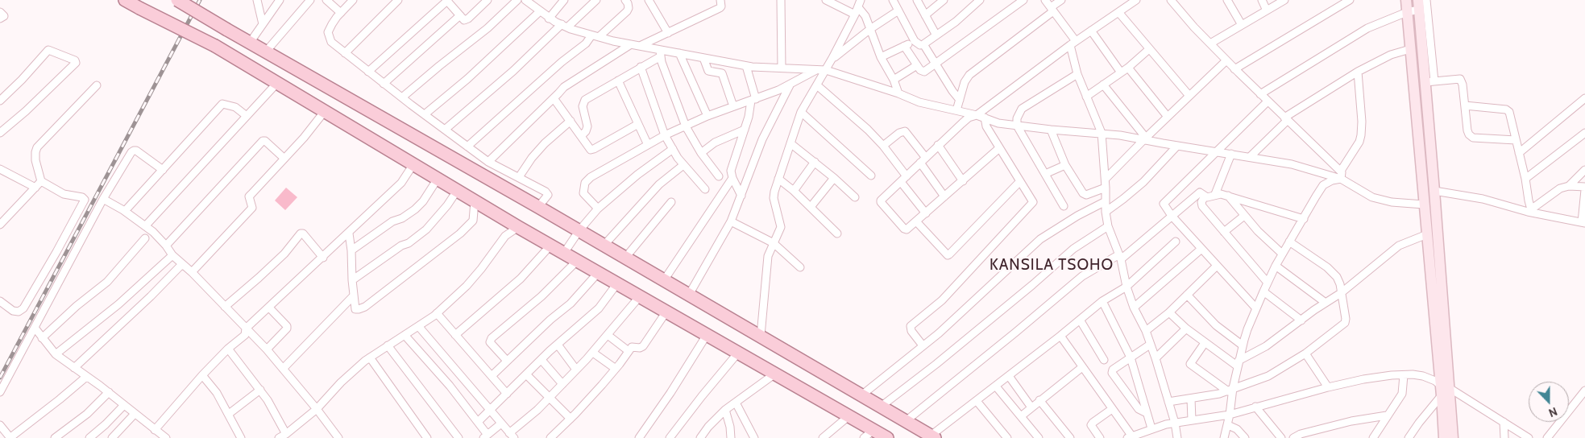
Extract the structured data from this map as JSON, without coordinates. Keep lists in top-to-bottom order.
{
  "districts": ["KANSILA TSOHO"],
  "north": "bottom"
}
